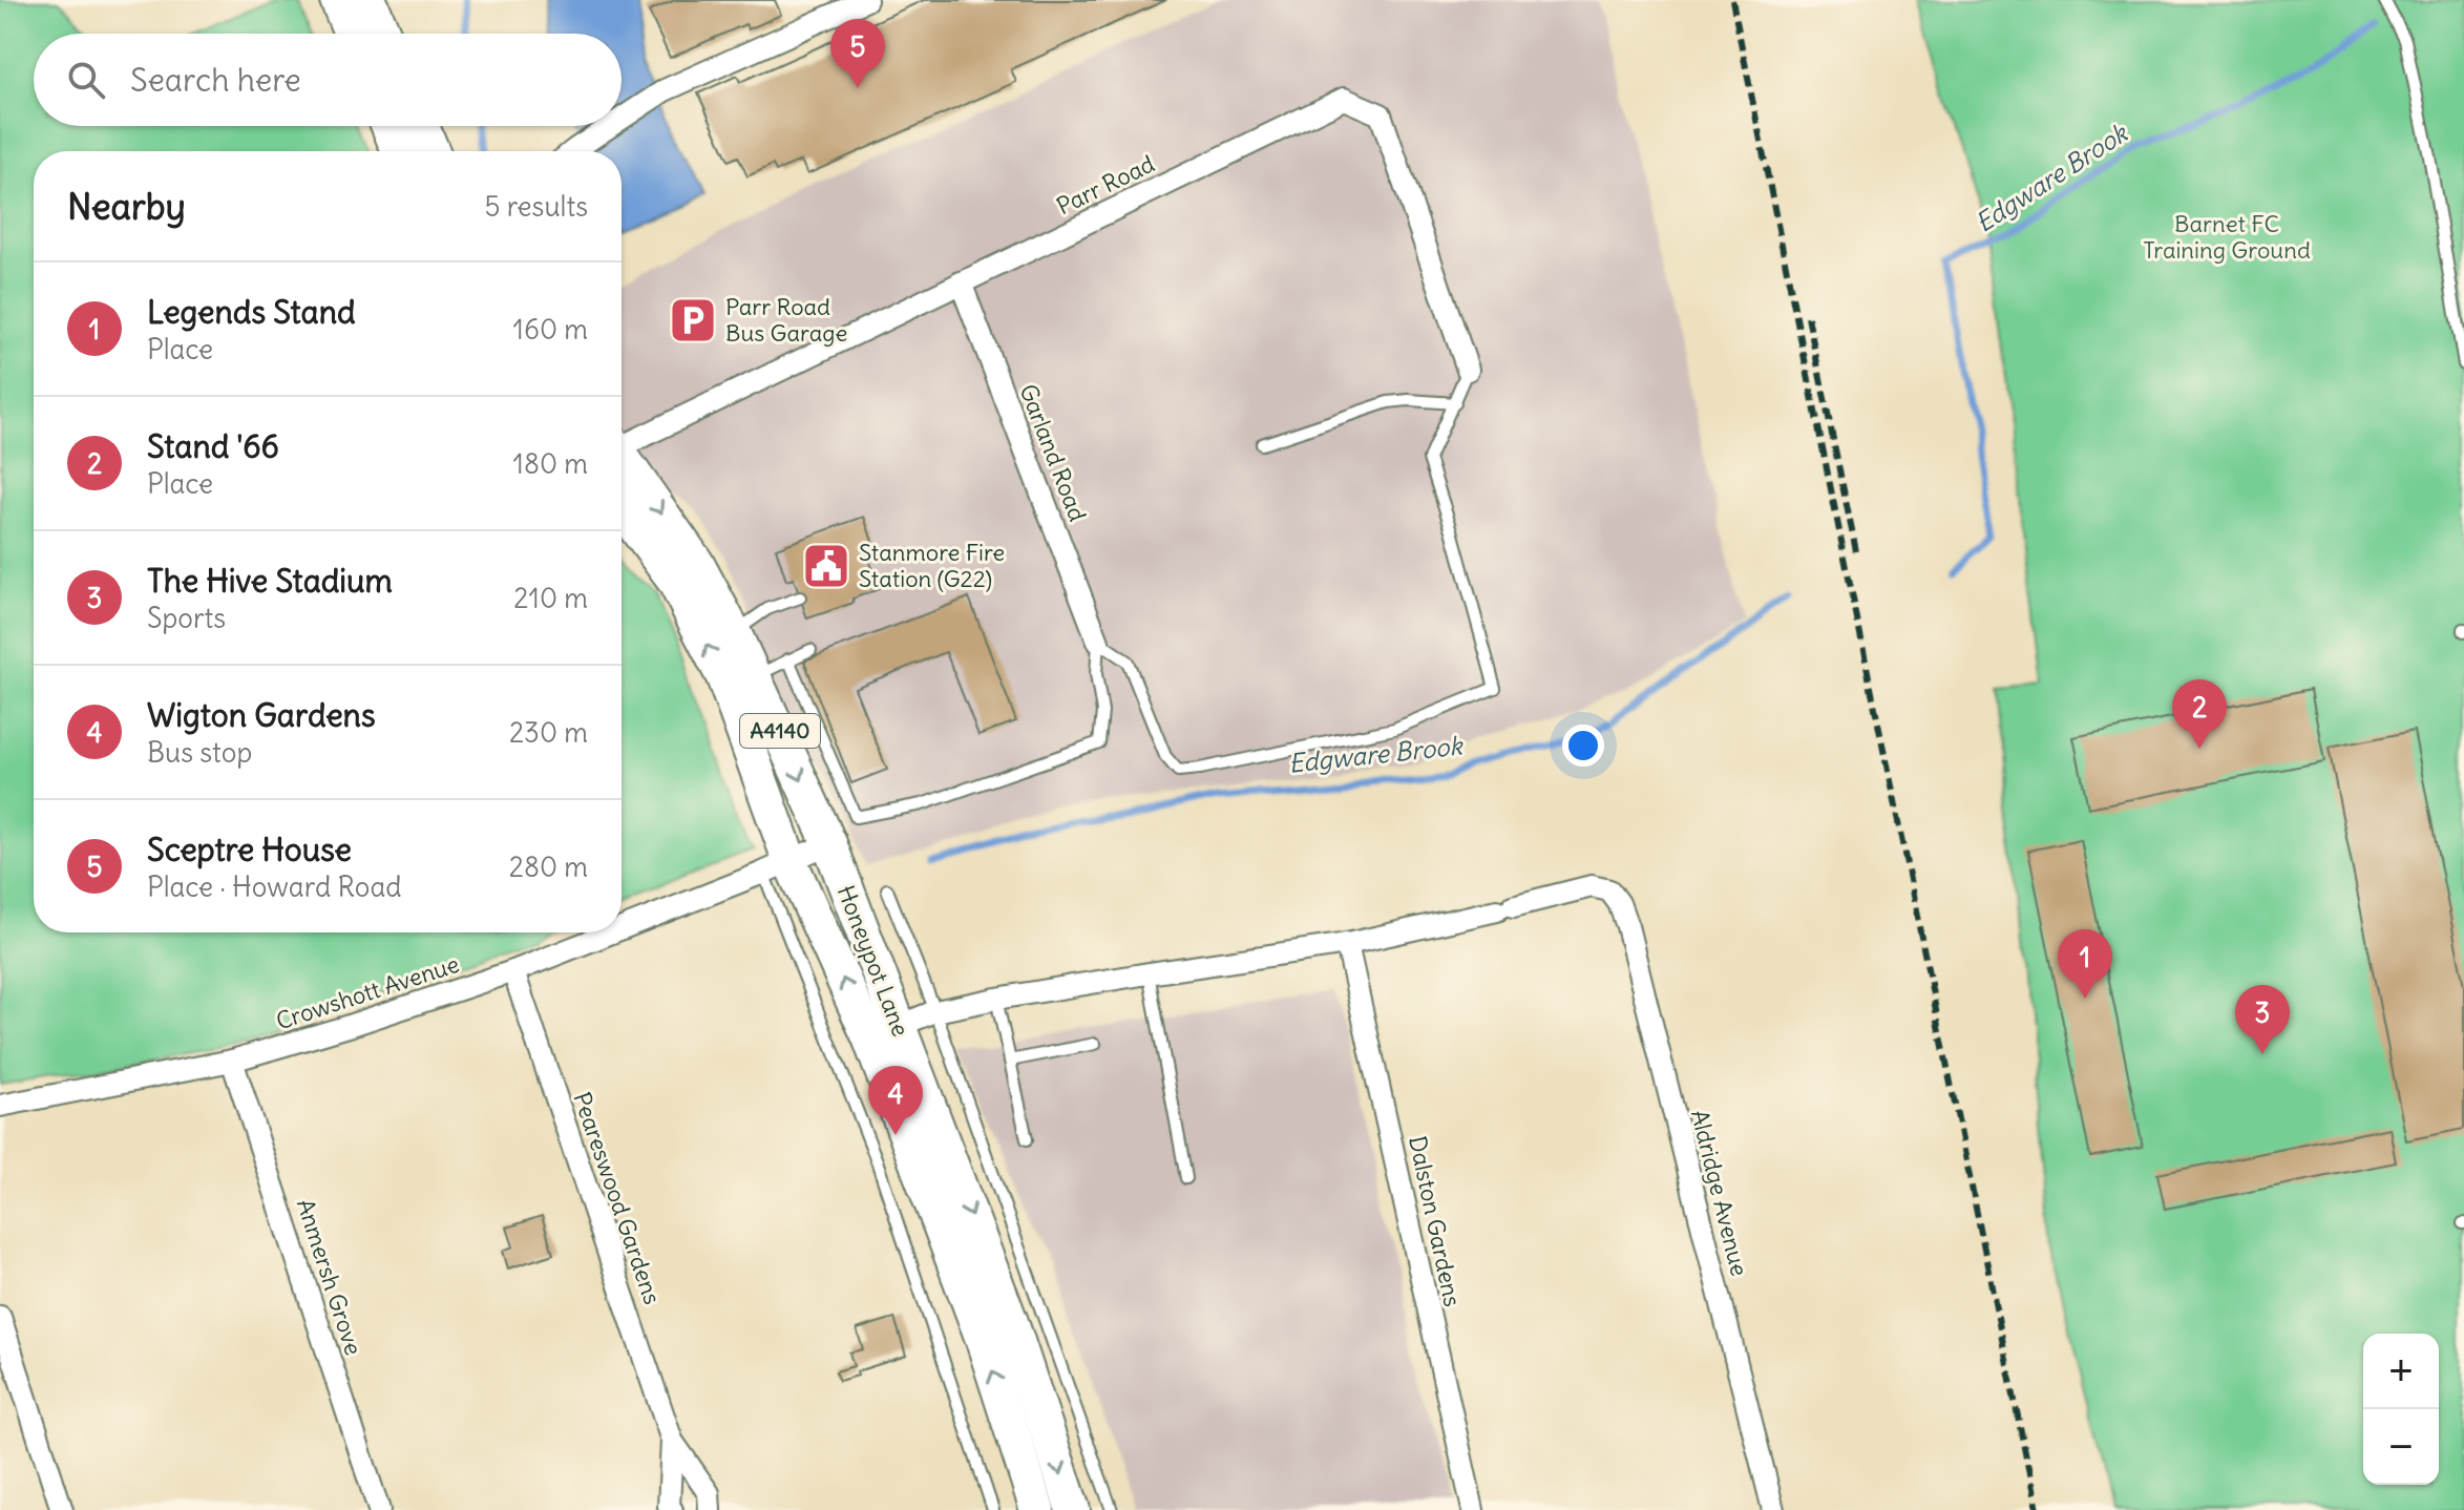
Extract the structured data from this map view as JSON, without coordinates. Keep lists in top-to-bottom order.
{
  "streets": {
    "main road": ["A4140", "Honeypot Lane"],
    "street": [
      "Parr Road",
      "Garland Road",
      "Crowshott Avenue",
      "Aldridge Avenue",
      "Peareswood Gardens",
      "Dalston Gardens",
      "Anmersh Grove"
    ]
  },
  "crossings": [
    ["Parr Road", "Garland Road"],
    ["Honeypot Lane", "Crowshott Avenue"],
    ["Crowshott Avenue", "Peareswood Gardens"],
    ["Crowshott Avenue", "Anmersh Grove"],
    ["Aldridge Avenue", "Dalston Gardens"]
  ],
  "water": ["Edgware Brook"],
  "parks": ["Barnet FC Training Ground"],
  "places": {
    "parking": ["Parr Road Bus Garage"],
    "public building": ["Stanmore Fire Station (G22)"]
  },
  "page": {
    "pins": [
      "5",
      "2",
      "1",
      "3",
      "4"
    ],
    "search": "Search here",
    "heading": ["Nearby", "5 results"],
    "list": [
      {
        "mark": "1",
        "name": "Legends Stand",
        "note": "Place",
        "value": "160 m"
      },
      {
        "mark": "2",
        "name": "Stand '66",
        "note": "Place",
        "value": "180 m"
      },
      {
        "mark": "3",
        "name": "The Hive Stadium",
        "note": "Sports",
        "value": "210 m"
      },
      {
        "mark": "4",
        "name": "Wigton Gardens",
        "note": "Bus stop",
        "value": "230 m"
      },
      {
        "mark": "5",
        "name": "Sceptre House",
        "note": "Place · Howard Road",
        "value": "280 m"
      }
    ],
    "map_buttons": ["+", "−"]
  }
}
